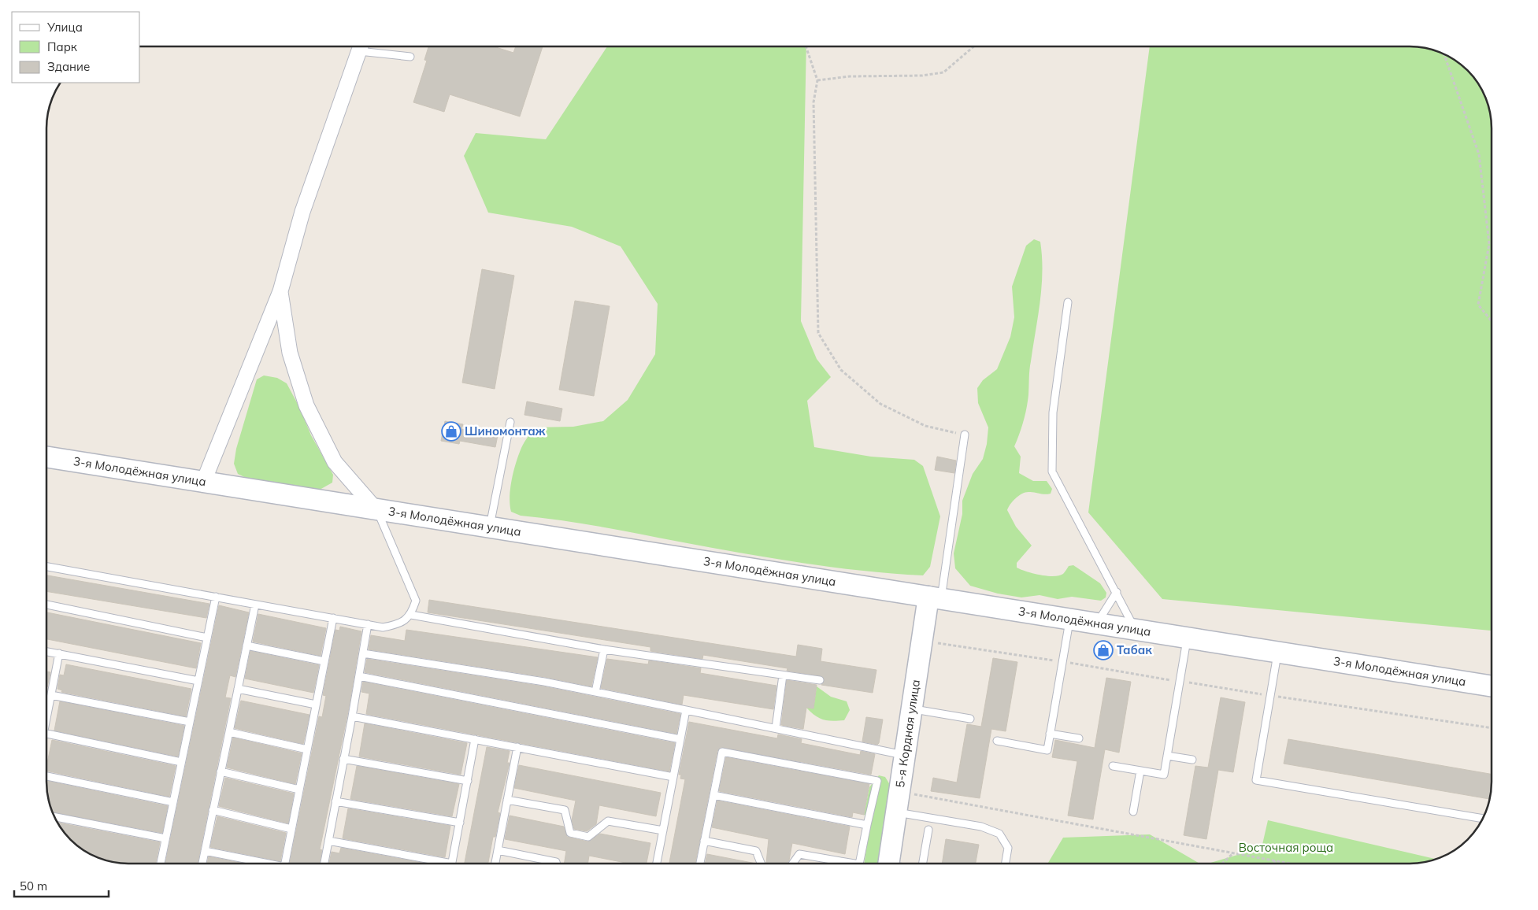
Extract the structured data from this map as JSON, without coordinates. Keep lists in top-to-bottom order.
{
  "streets": {
    "main road": ["3-я Молодёжная улица", "5-я Кордная улица"]
  },
  "crossings": [
    ["3-я Молодёжная улица", "5-я Кордная улица"]
  ],
  "parks": ["Восточная роща"],
  "places": {
    "shop": ["Шиномонтаж", "Табак"]
  },
  "legend": ["Улица", "Парк", "Здание"],
  "scale_bar": "50 m"
}
